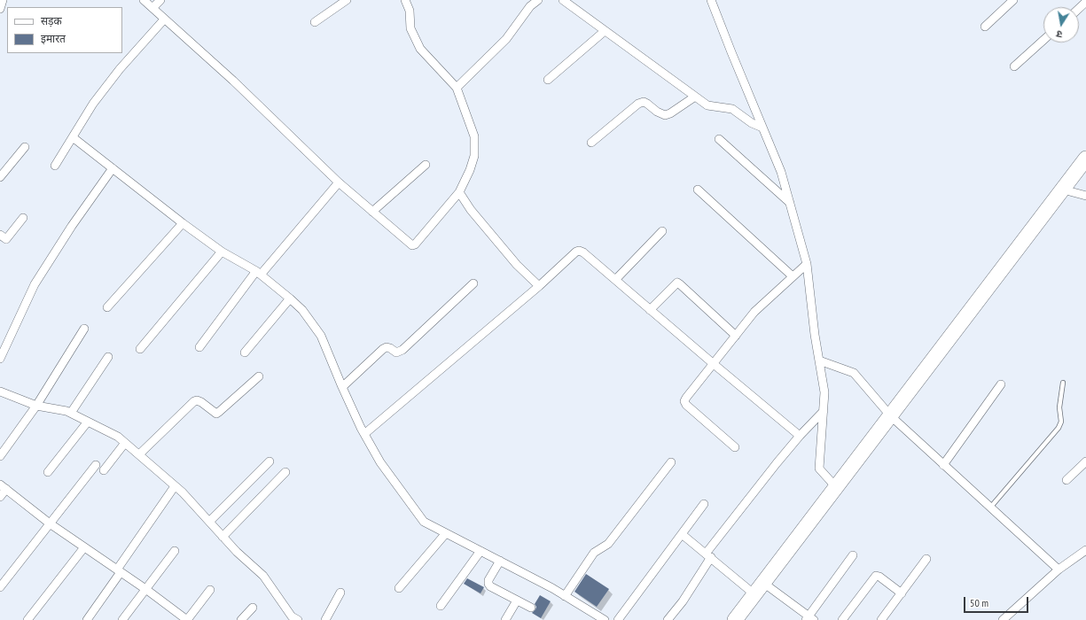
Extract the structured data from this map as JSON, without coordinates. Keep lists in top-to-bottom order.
{
  "legend": ["सड़क", "इमारत"],
  "scale_bar": "50 m",
  "north": "bottom"
}
